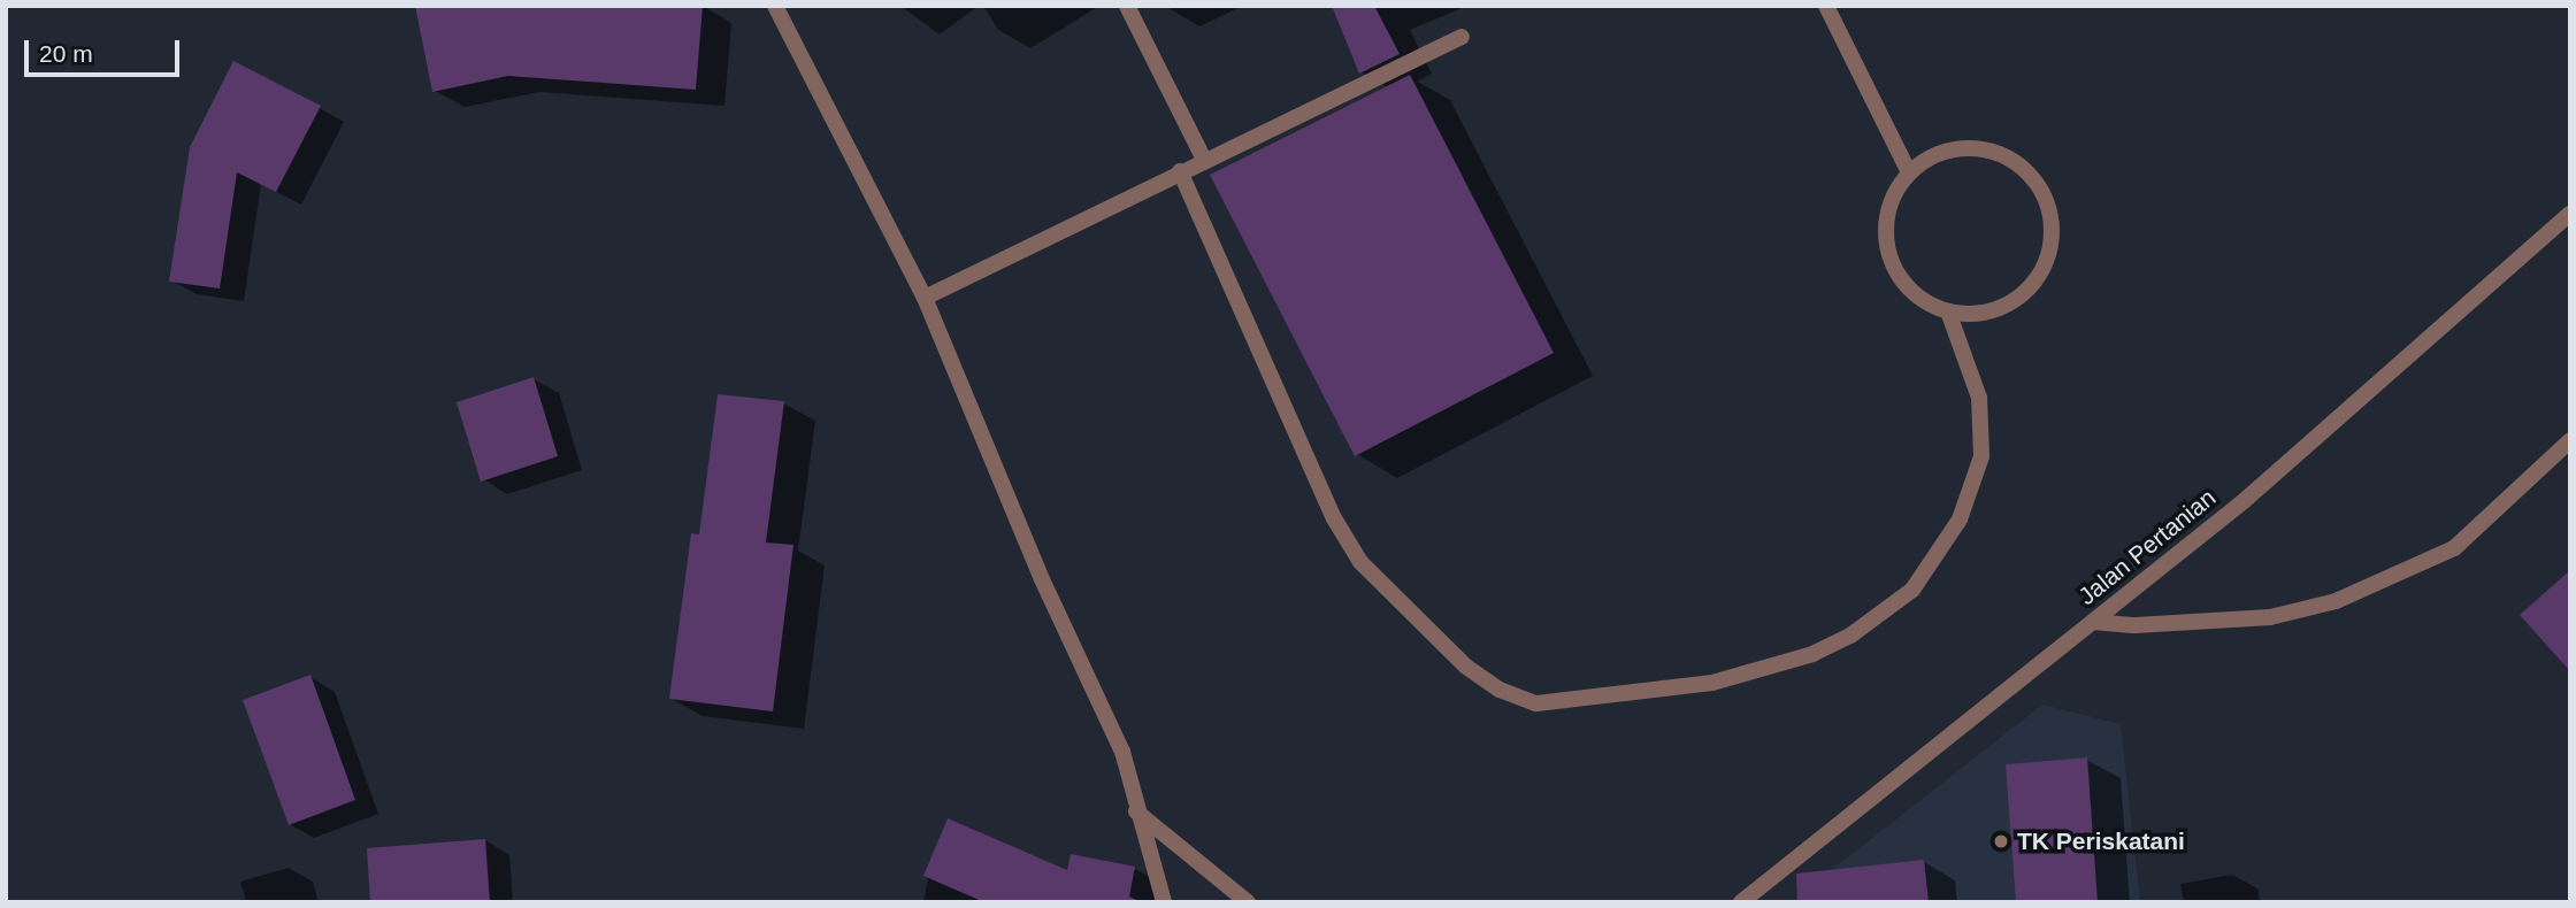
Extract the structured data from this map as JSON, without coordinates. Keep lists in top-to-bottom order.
{
  "streets": {
    "street": ["Jalan Pertanian"]
  },
  "places": ["TK Periskatani"],
  "scale_bar": "20 m"
}
